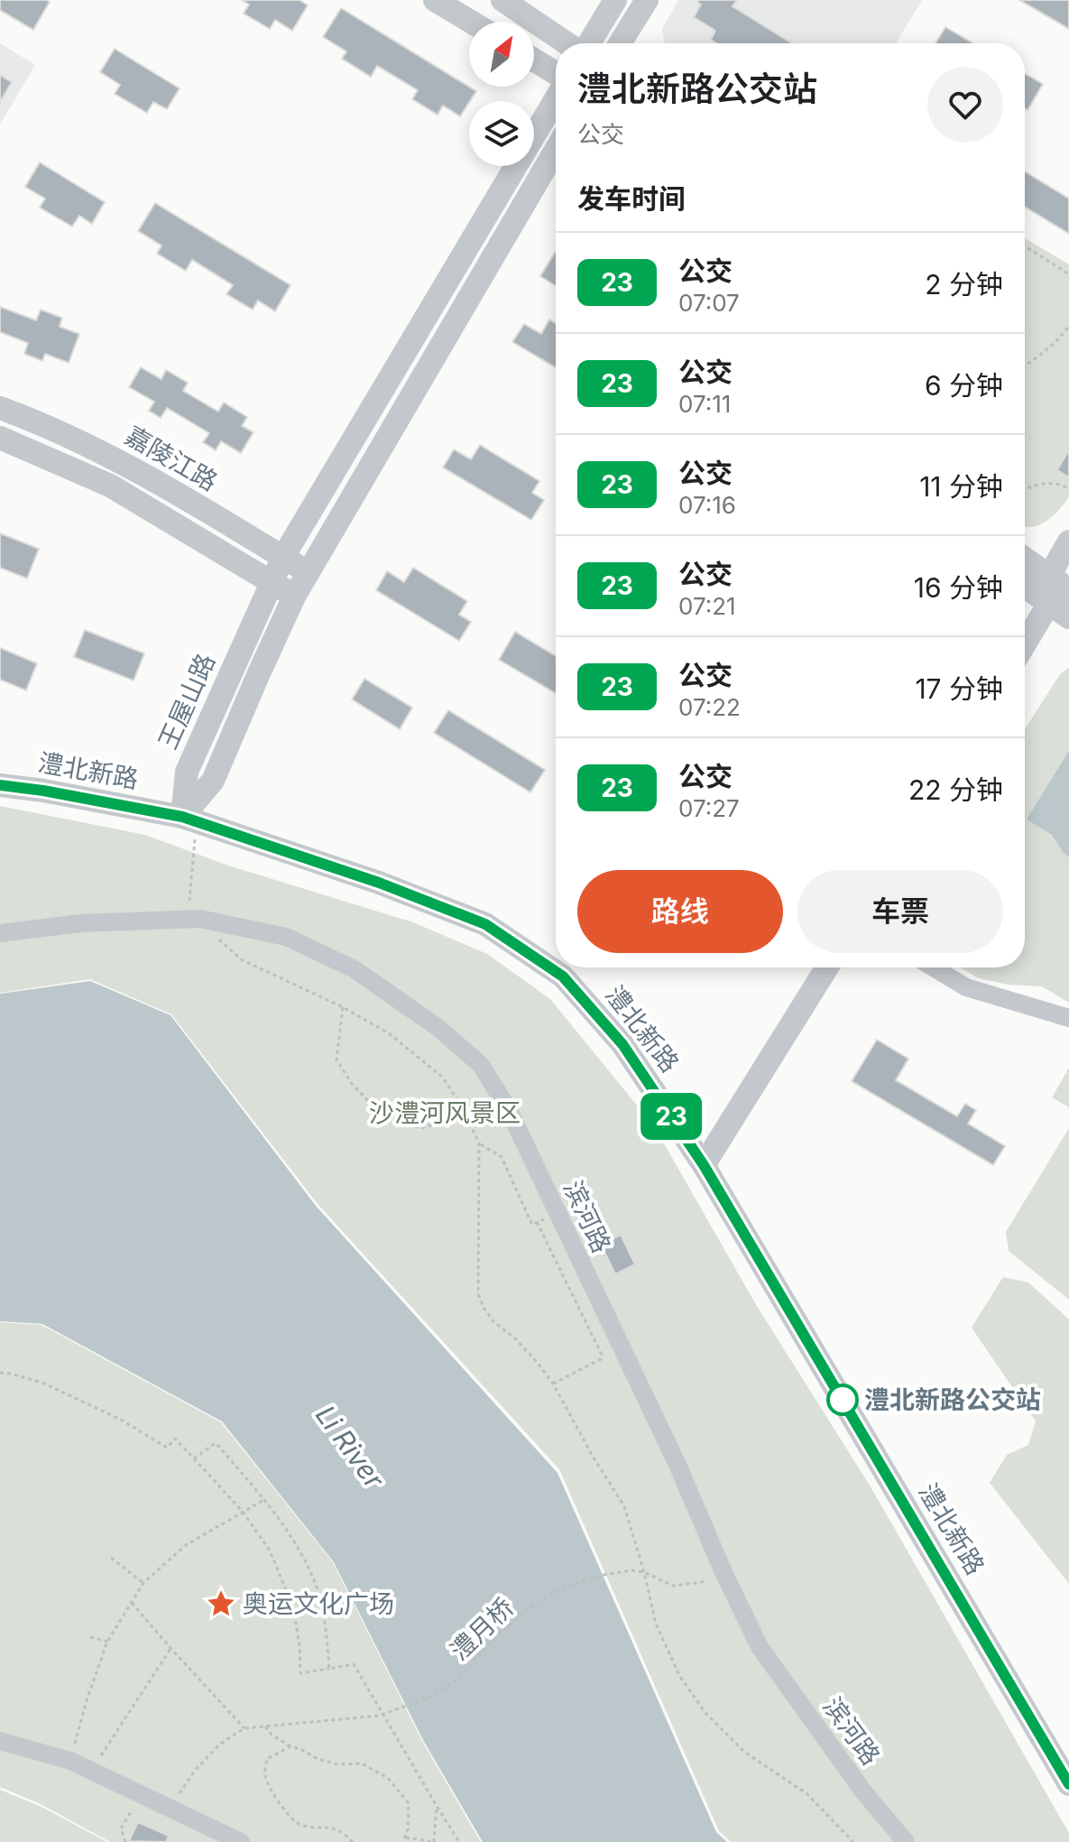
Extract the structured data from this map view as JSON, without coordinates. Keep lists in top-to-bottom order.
{
  "streets": {
    "street": [
      "嘉陵江路",
      "王屋山路",
      "澧北新路",
      "滨河路"
    ],
    "path": ["澧月桥"]
  },
  "crossings": [
    ["嘉陵江路", "王屋山路"],
    ["王屋山路", "澧北新路"],
    ["滨河路", "澧月桥"]
  ],
  "water": ["Li River"],
  "parks": ["沙澧河风景区"],
  "places": {
    "other": ["澧北新路公交站"],
    "place": ["奥运文化广场"]
  },
  "lines": ["bus line 23"],
  "north": "top right",
  "page": {
    "on_map": "23",
    "heading": [
      ["澧北新路公交站", "公交"],
      "发车时间"
    ],
    "list": [
      {
        "mark": "23",
        "name": "公交",
        "note": "07:07",
        "value": "2 分钟"
      },
      {
        "mark": "23",
        "name": "公交",
        "note": "07:11",
        "value": "6 分钟"
      },
      {
        "mark": "23",
        "name": "公交",
        "note": "07:16",
        "value": "11 分钟"
      },
      {
        "mark": "23",
        "name": "公交",
        "note": "07:21",
        "value": "16 分钟"
      },
      {
        "mark": "23",
        "name": "公交",
        "note": "07:22",
        "value": "17 分钟"
      },
      {
        "mark": "23",
        "name": "公交",
        "note": "07:27",
        "value": "22 分钟"
      }
    ],
    "buttons": ["路线", "车票"]
  }
}
